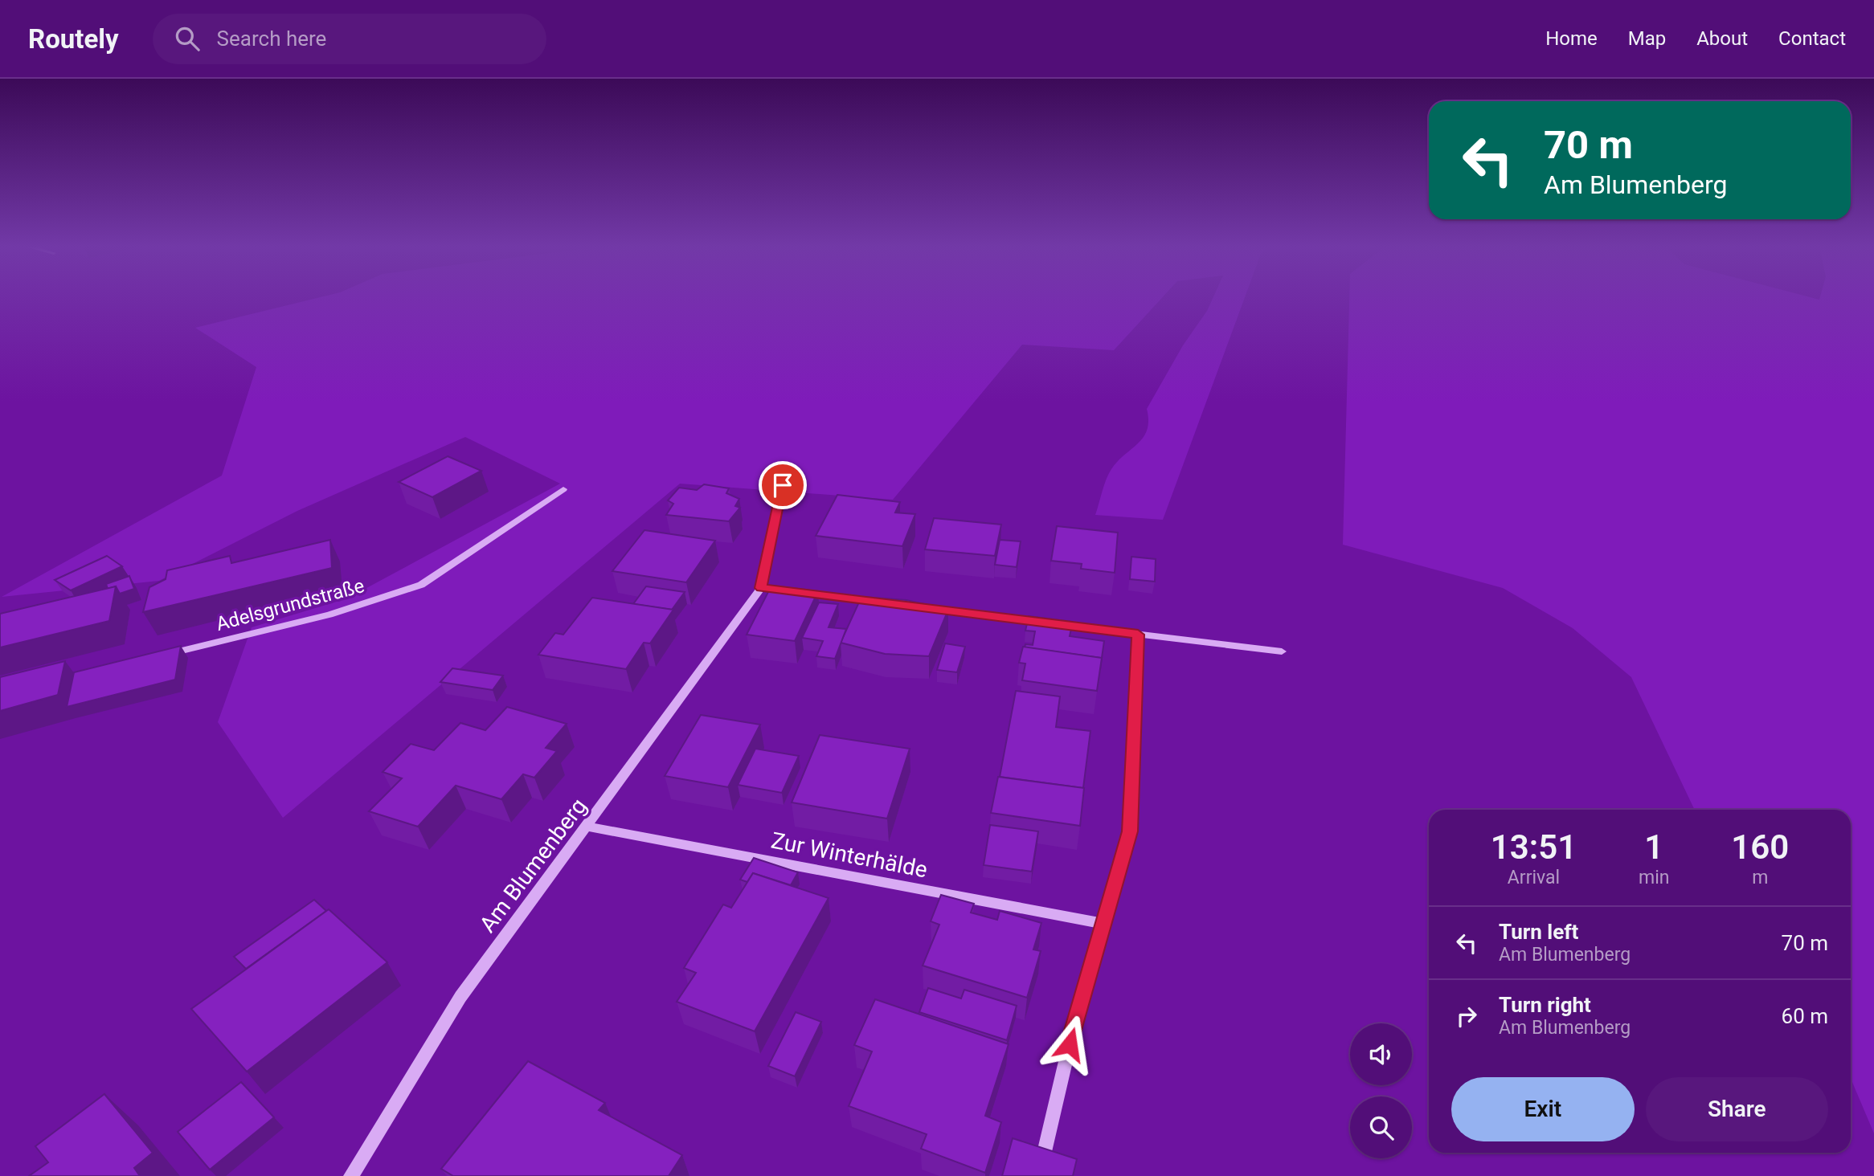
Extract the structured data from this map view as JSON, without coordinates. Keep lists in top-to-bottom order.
{
  "streets": {
    "street": ["Adelsgrundstraße", "Zur Winterhälde", "Am Blumenberg"]
  },
  "crossings": [
    ["Zur Winterhälde", "Am Blumenberg"]
  ],
  "page": {
    "header": "Routely",
    "search": "Search here",
    "nav": [
      "Home",
      "Map",
      "About",
      "Contact"
    ],
    "turn": ["70 m", "Am Blumenberg"],
    "eta": [
      "13:51",
      "Arrival",
      "1",
      "min",
      "160",
      "m"
    ],
    "list": [
      {
        "name": "Turn left",
        "note": "Am Blumenberg",
        "value": "70 m"
      },
      {
        "name": "Turn right",
        "note": "Am Blumenberg",
        "value": "60 m"
      }
    ],
    "buttons": ["Exit", "Share"]
  }
}
